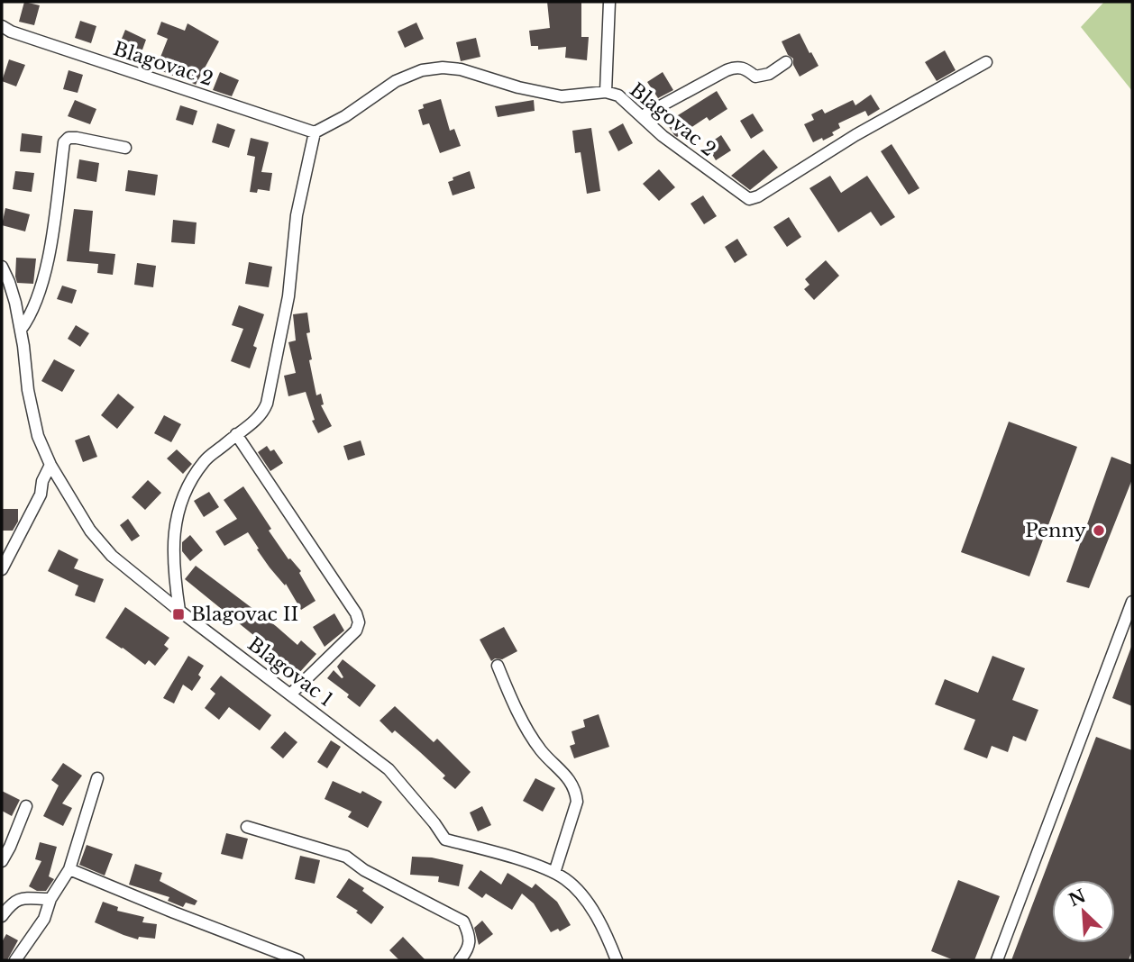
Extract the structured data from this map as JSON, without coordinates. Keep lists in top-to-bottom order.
{
  "streets": {
    "street": ["Blagovac 2", "Blagovac 1"]
  },
  "places": {
    "other": ["Penny"],
    "transit": ["Blagovac II"]
  },
  "north": "top left"
}
